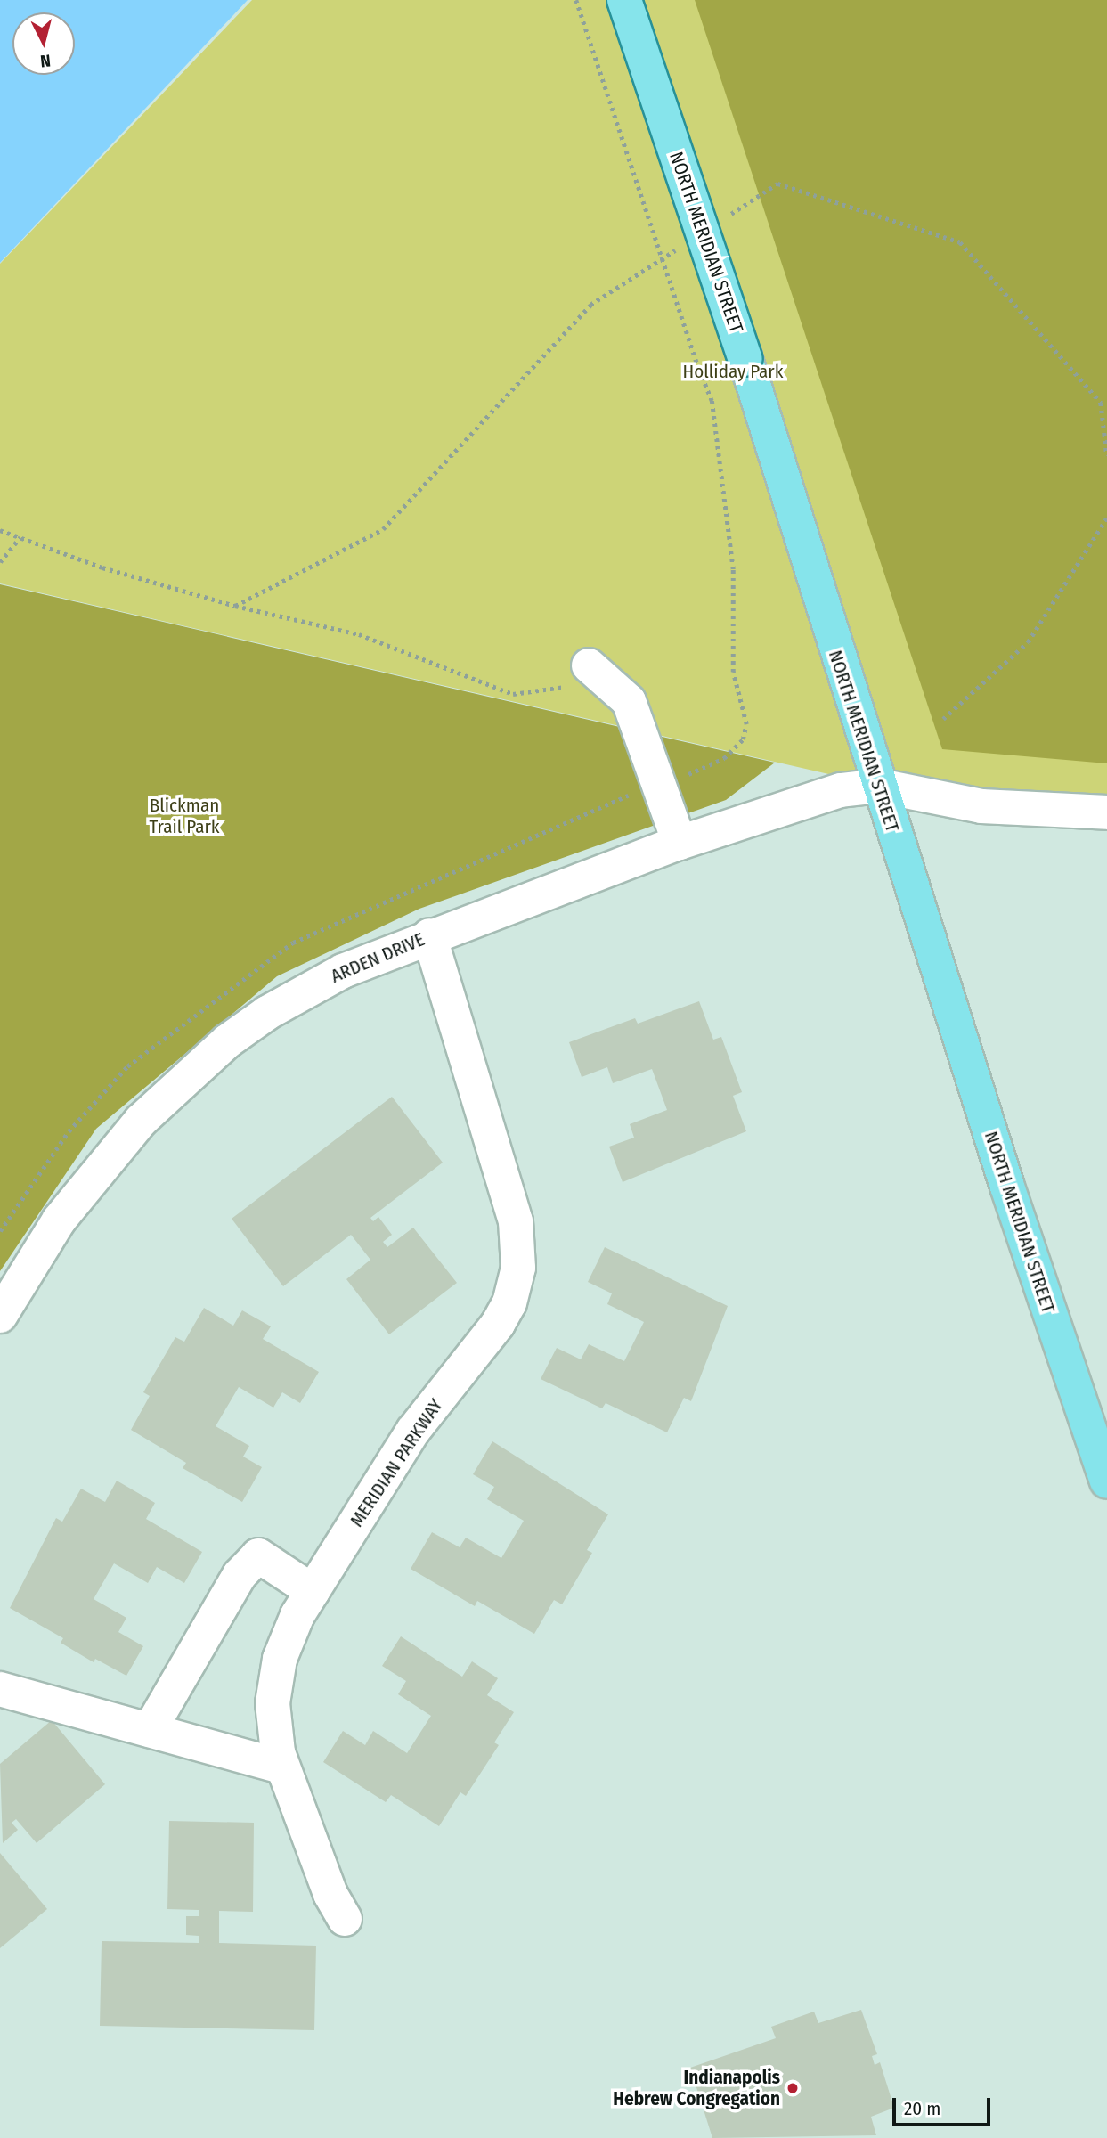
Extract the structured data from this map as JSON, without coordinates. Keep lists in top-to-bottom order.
{
  "streets": {
    "main road": ["NORTH MERIDIAN STREET"],
    "street": ["ARDEN DRIVE", "MERIDIAN PARKWAY"]
  },
  "crossings": [
    ["NORTH MERIDIAN STREET", "ARDEN DRIVE"],
    ["ARDEN DRIVE", "MERIDIAN PARKWAY"]
  ],
  "parks": ["Holliday Park", "Blickman Trail Park"],
  "places": ["Indianapolis Hebrew Congregation"],
  "scale_bar": "20 m",
  "north": "bottom"
}
